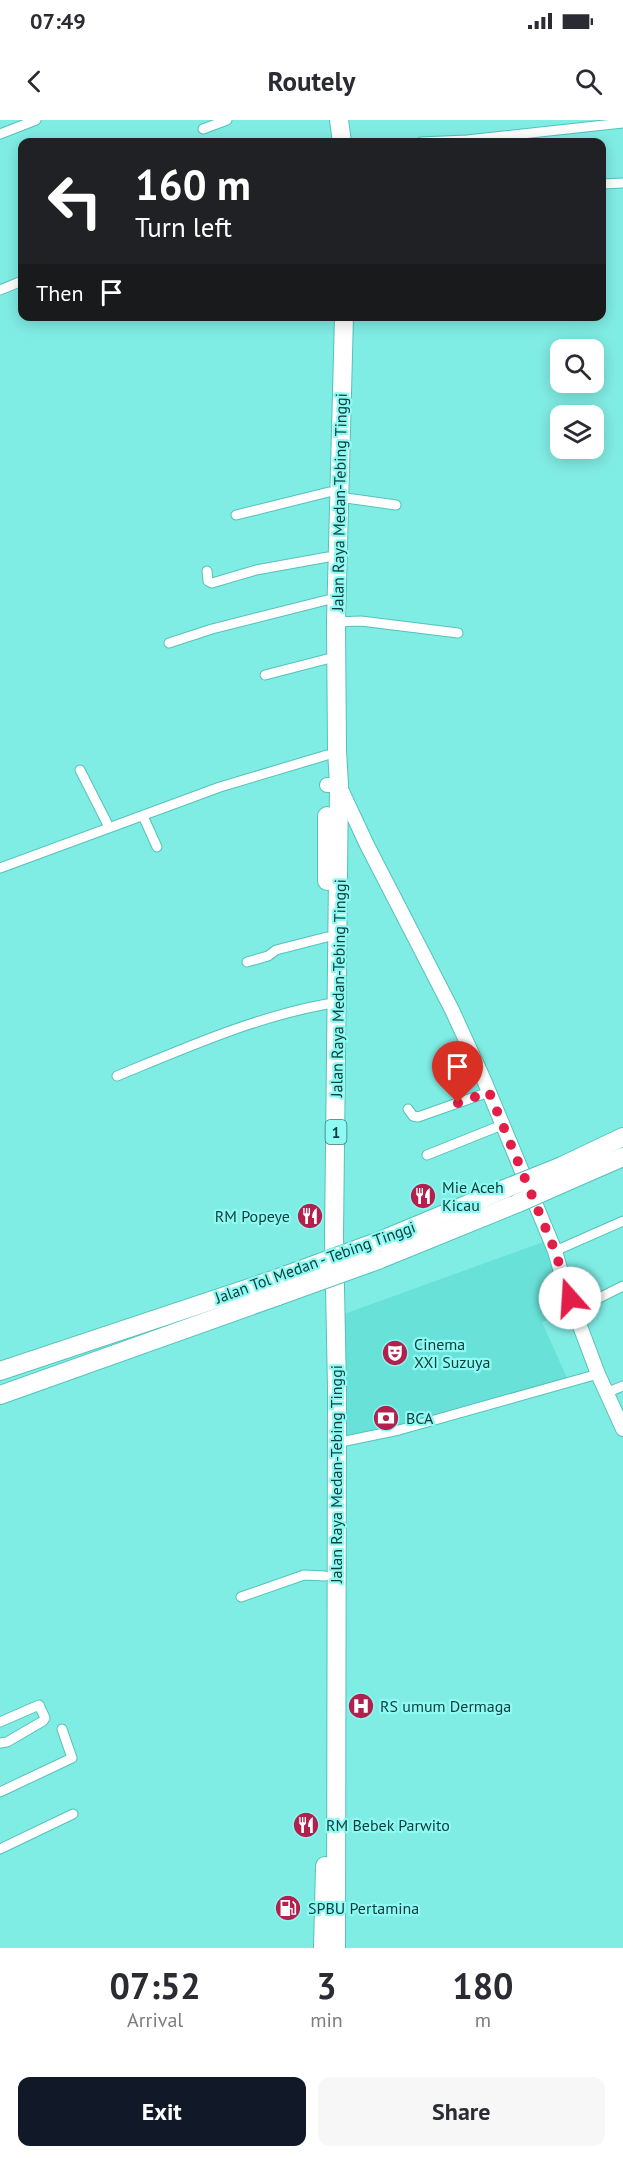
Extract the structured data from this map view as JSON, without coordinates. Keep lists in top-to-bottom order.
{
  "streets": {
    "highway": ["Jalan Raya Medan-Tebing Tinggi", "1", "Jalan Tol Medan - Tebing Tinggi"]
  },
  "places": {
    "restaurant": ["Mie Aceh Kicau", "RM Popeye", "RM Bebek Parwito"],
    "theatre": ["Cinema XXI Suzuya"],
    "bank": ["BCA"],
    "hospital": ["RS umum Dermaga"],
    "fuel station": ["SPBU Pertamina"]
  },
  "page": {
    "status": "07:49",
    "header": "Routely",
    "turn": ["160 m", "Turn left"],
    "then": "Then",
    "eta": [
      "07:52",
      "Arrival",
      "3",
      "min",
      "180",
      "m"
    ],
    "buttons": ["Exit", "Share"]
  }
}
